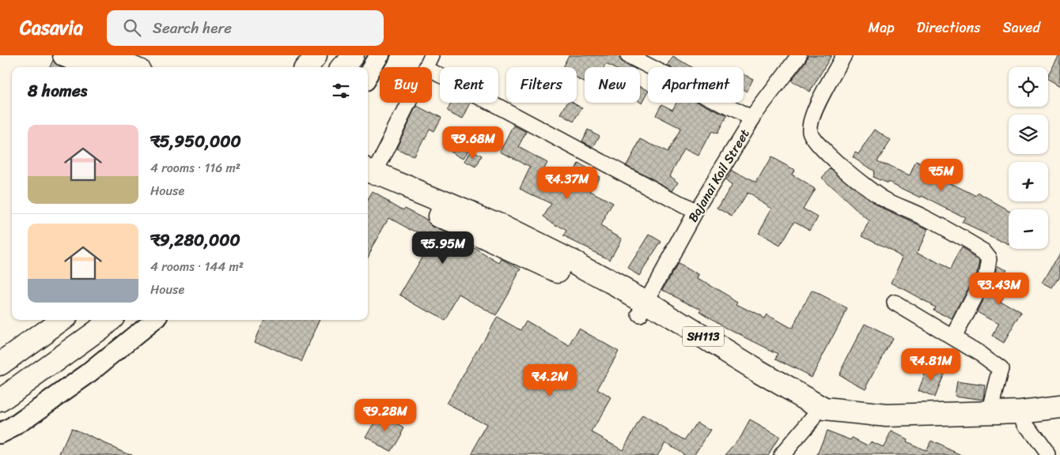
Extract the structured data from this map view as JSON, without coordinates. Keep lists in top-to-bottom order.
{
  "streets": {
    "main road": ["SH113"],
    "street": ["Bajanai Koil Street"]
  },
  "crossings": [
    ["Bajanai Koil Street", "SH113"]
  ],
  "page": {
    "header": "Casavia",
    "search": "Search here",
    "nav": ["Map", "Directions", "Saved"],
    "map_buttons": ["+", "−"],
    "chip": [
      "Buy",
      "Rent",
      "Filters",
      "New",
      "Apartment"
    ],
    "heading": "8 homes",
    "list": [
      {
        "name": "₹5,950,000",
        "note": "4 rooms · 116 m² · House"
      },
      {
        "name": "₹9,280,000",
        "note": "4 rooms · 144 m² · House"
      }
    ],
    "price": [
      "₹9.68M",
      "₹5M",
      "₹4.37M",
      "₹5.95M",
      "₹3.43M",
      "₹4.81M",
      "₹4.2M",
      "₹9.28M"
    ]
  }
}
